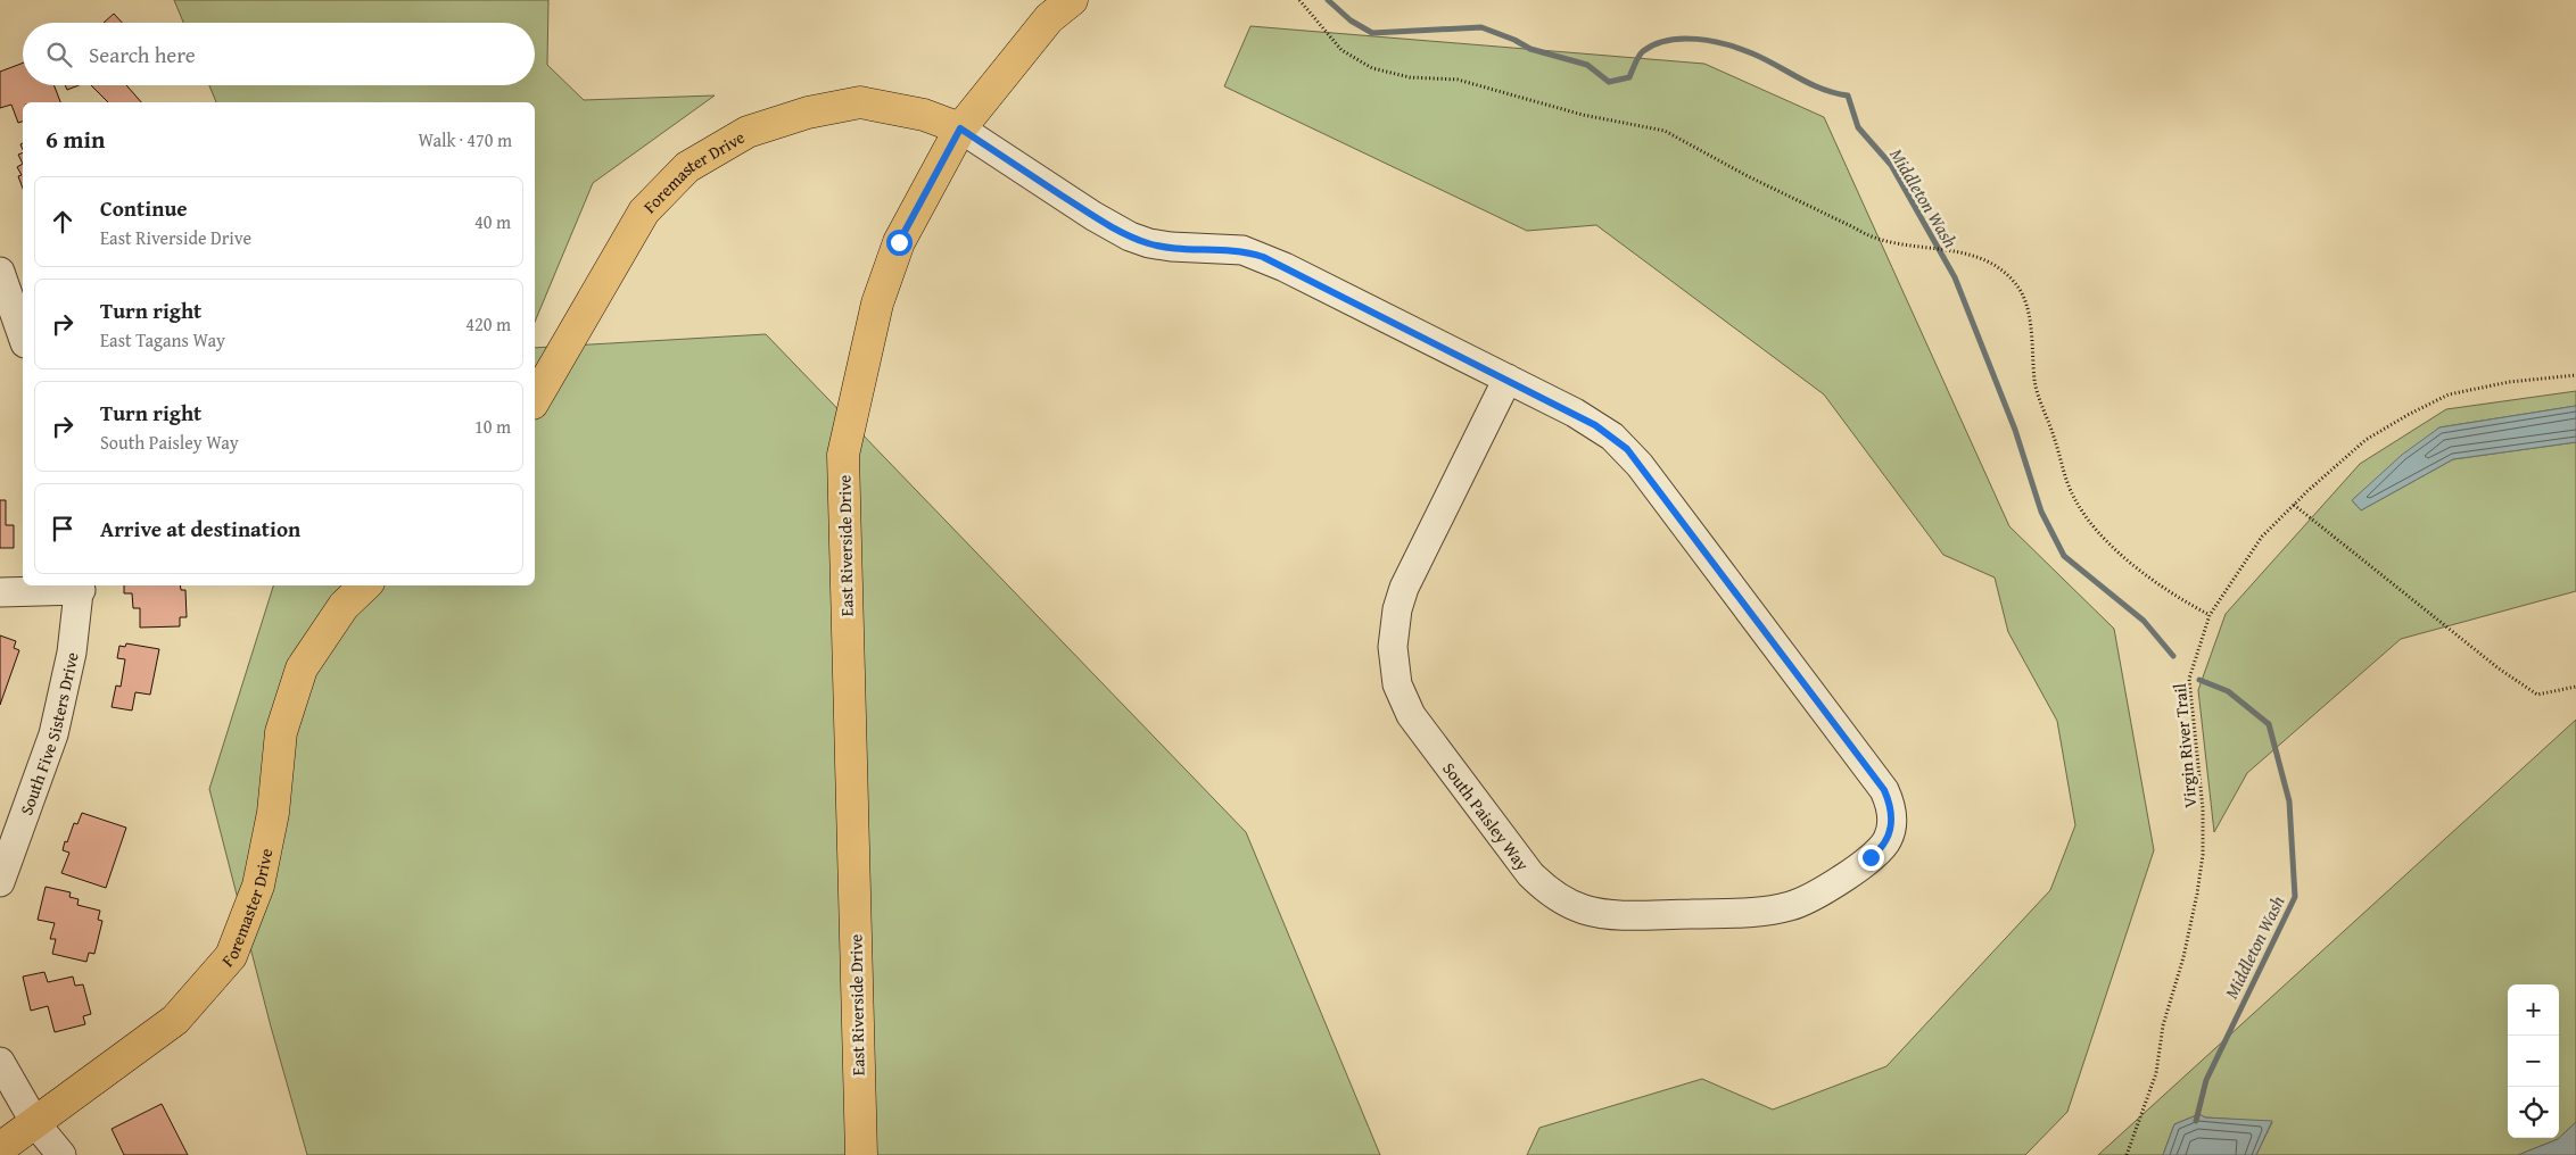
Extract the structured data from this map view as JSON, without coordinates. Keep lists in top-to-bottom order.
{
  "streets": {
    "main road": ["Foremaster Drive", "East Riverside Drive"],
    "street": ["South Five Sisters Drive", "South Paisley Way"],
    "path": ["Virgin River Trail"]
  },
  "crossings": [
    ["Foremaster Drive", "East Riverside Drive"]
  ],
  "water": ["Middleton Wash"],
  "page": {
    "search": "Search here",
    "heading": ["6 min", "Walk · 470 m"],
    "list": [
      ["Continue", "East Riverside Drive", "40 m"],
      ["Turn right", "East Tagans Way", "420 m"],
      ["Turn right", "South Paisley Way", "10 m"],
      "Arrive at destination"
    ],
    "map_buttons": ["+", "−"]
  }
}
